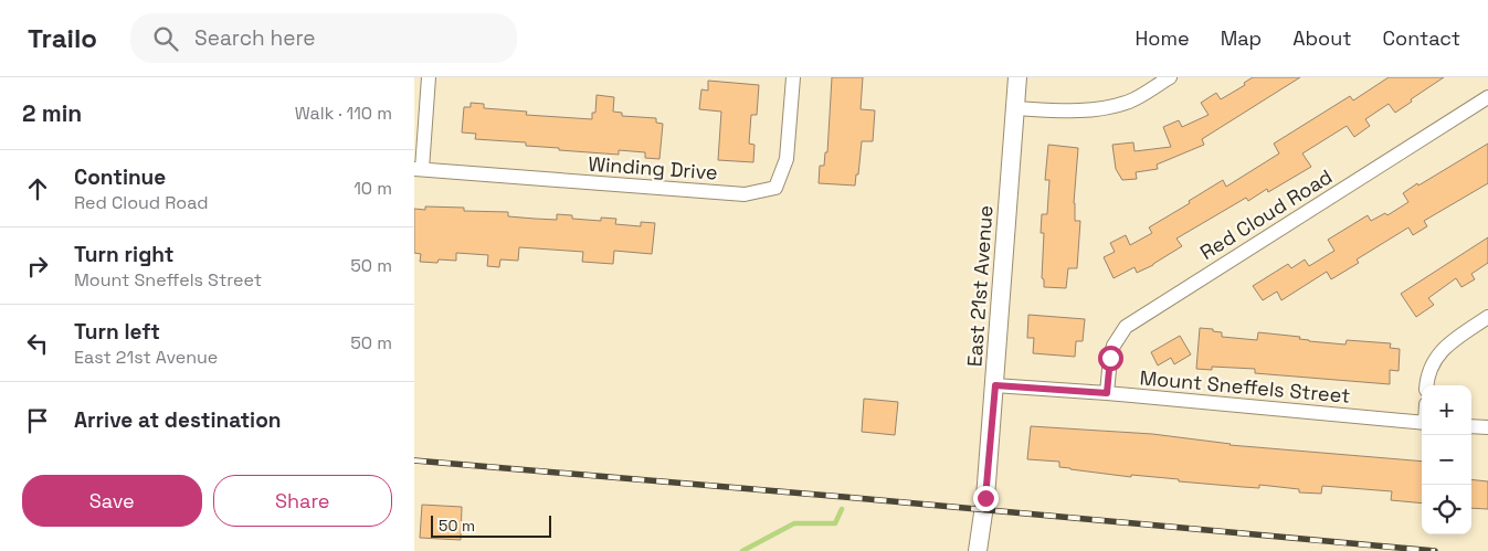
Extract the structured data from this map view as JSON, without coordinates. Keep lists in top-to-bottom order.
{
  "streets": {
    "street": [
      "Winding Drive",
      "Red Cloud Road",
      "East 21st Avenue",
      "Mount Sneffels Street"
    ]
  },
  "crossings": [
    ["Red Cloud Road", "Mount Sneffels Street"],
    ["East 21st Avenue", "Mount Sneffels Street"]
  ],
  "scale_bar": "50 m",
  "page": {
    "header": "Trailo",
    "search": "Search here",
    "nav": [
      "Home",
      "Map",
      "About",
      "Contact"
    ],
    "heading": ["2 min", "Walk · 110 m"],
    "list": [
      ["Continue", "Red Cloud Road", "10 m"],
      ["Turn right", "Mount Sneffels Street", "50 m"],
      ["Turn left", "East 21st Avenue", "50 m"],
      "Arrive at destination"
    ],
    "map_buttons": ["+", "−"],
    "buttons": ["Save", "Share"],
    "scale": "50 m"
  }
}
